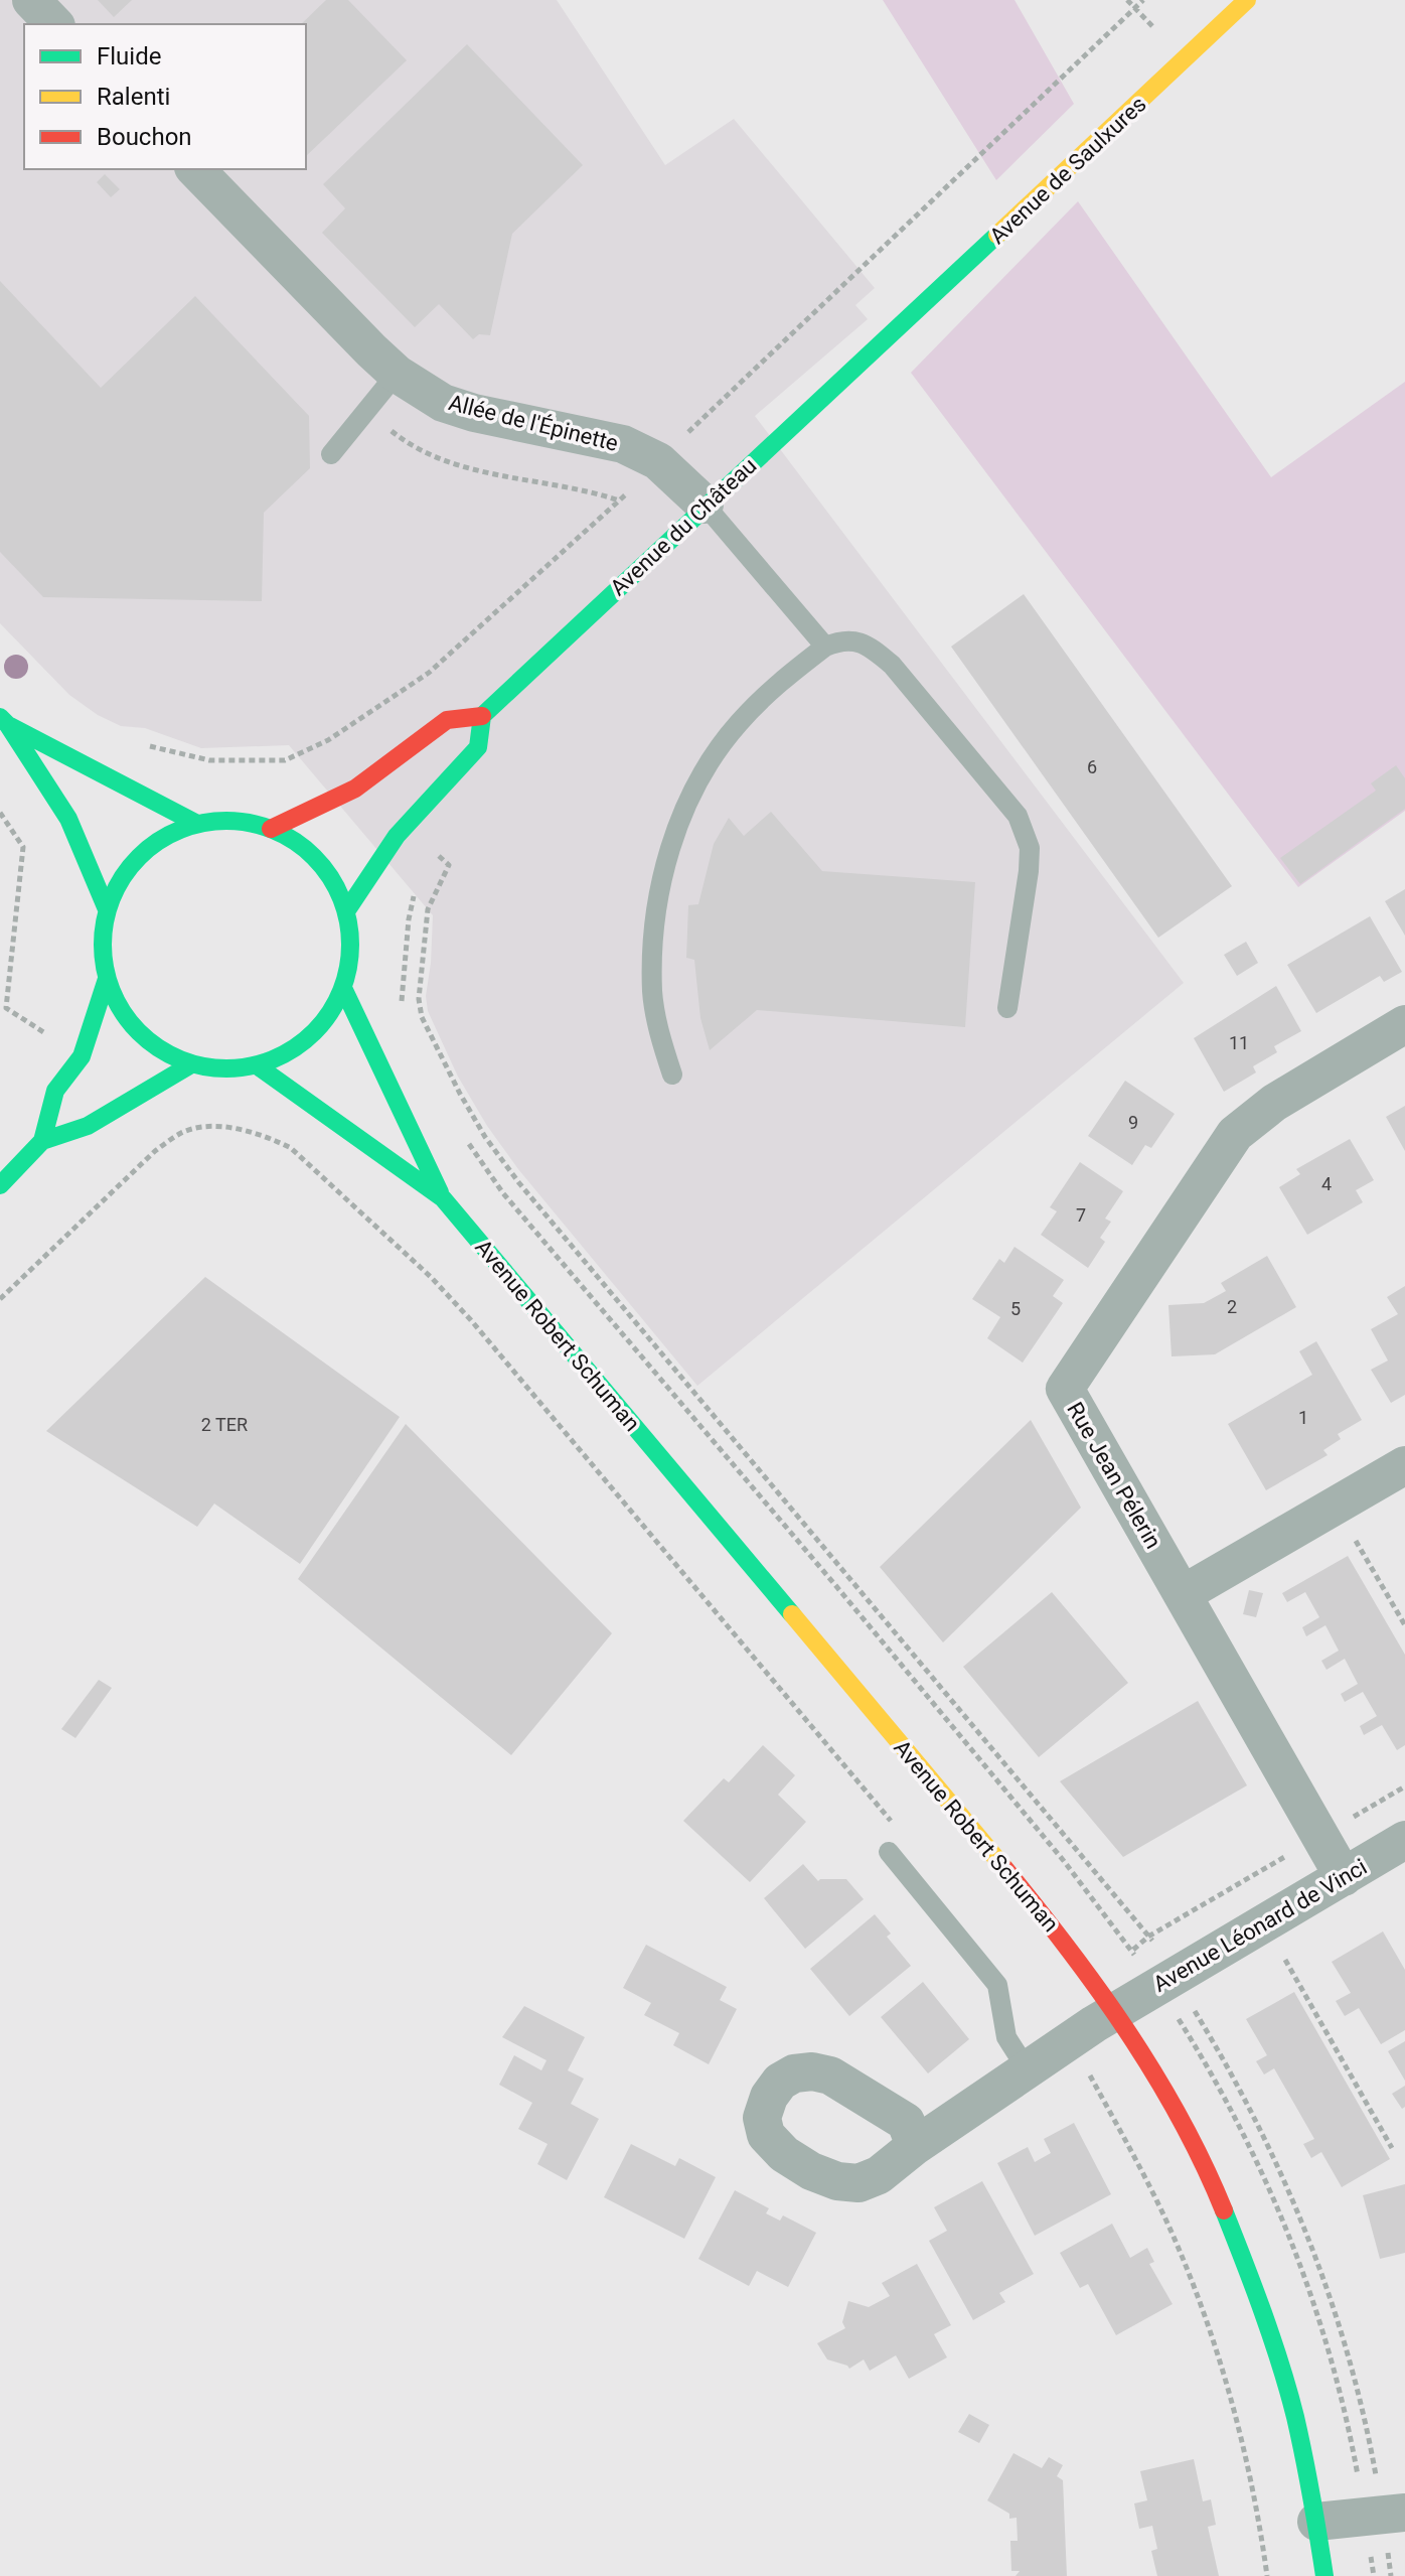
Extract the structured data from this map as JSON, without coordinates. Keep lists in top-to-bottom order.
{
  "streets": {
    "main road": ["Avenue de Saulxures", "Avenue du Château", "Avenue Robert Schuman"],
    "street": ["Allée de l'Épinette", "Rue Jean Pélerin", "Avenue Léonard de Vinci"]
  },
  "crossings": [
    ["Avenue de Saulxures", "Avenue du Château"],
    ["Allée de l'Épinette", "Avenue du Château"],
    ["Avenue Robert Schuman", "Avenue Léonard de Vinci"],
    ["Rue Jean Pélerin", "Avenue Léonard de Vinci"]
  ],
  "house_numbers": [
    "6",
    "11",
    "9",
    "4",
    "7",
    "2",
    "5",
    "1",
    "2 TER"
  ],
  "legend": ["Fluide", "Ralenti", "Bouchon"]
}
